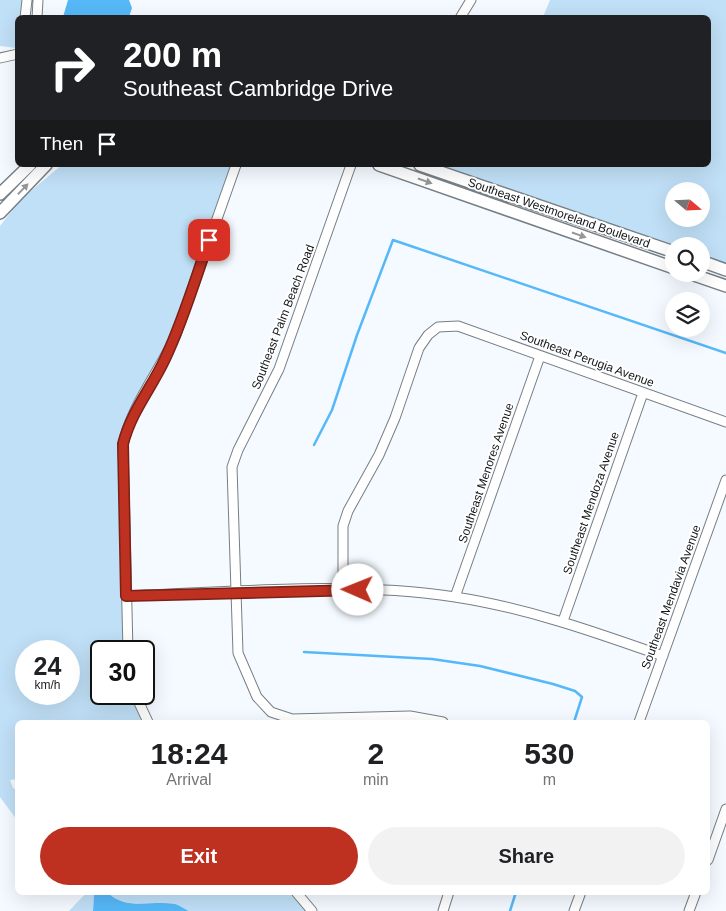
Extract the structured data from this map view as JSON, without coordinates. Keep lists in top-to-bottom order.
{
  "streets": {
    "street": [
      "Southeast Westmoreland Boulevard",
      "Southeast Palm Beach Road",
      "Southeast Perugia Avenue",
      "Southeast Menores Avenue",
      "Southeast Mendoza Avenue",
      "Southeast Mendavia Avenue"
    ]
  },
  "crossings": [
    ["Southeast Perugia Avenue", "Southeast Menores Avenue"],
    ["Southeast Perugia Avenue", "Southeast Mendoza Avenue"]
  ],
  "north": "right",
  "page": {
    "turn": ["200 m", "Southeast Cambridge Drive"],
    "then": "Then",
    "speed": "24 km/h",
    "limit": "30",
    "eta": [
      "18:24",
      "Arrival",
      "2",
      "min",
      "530",
      "m"
    ],
    "buttons": ["Exit", "Share"]
  }
}
